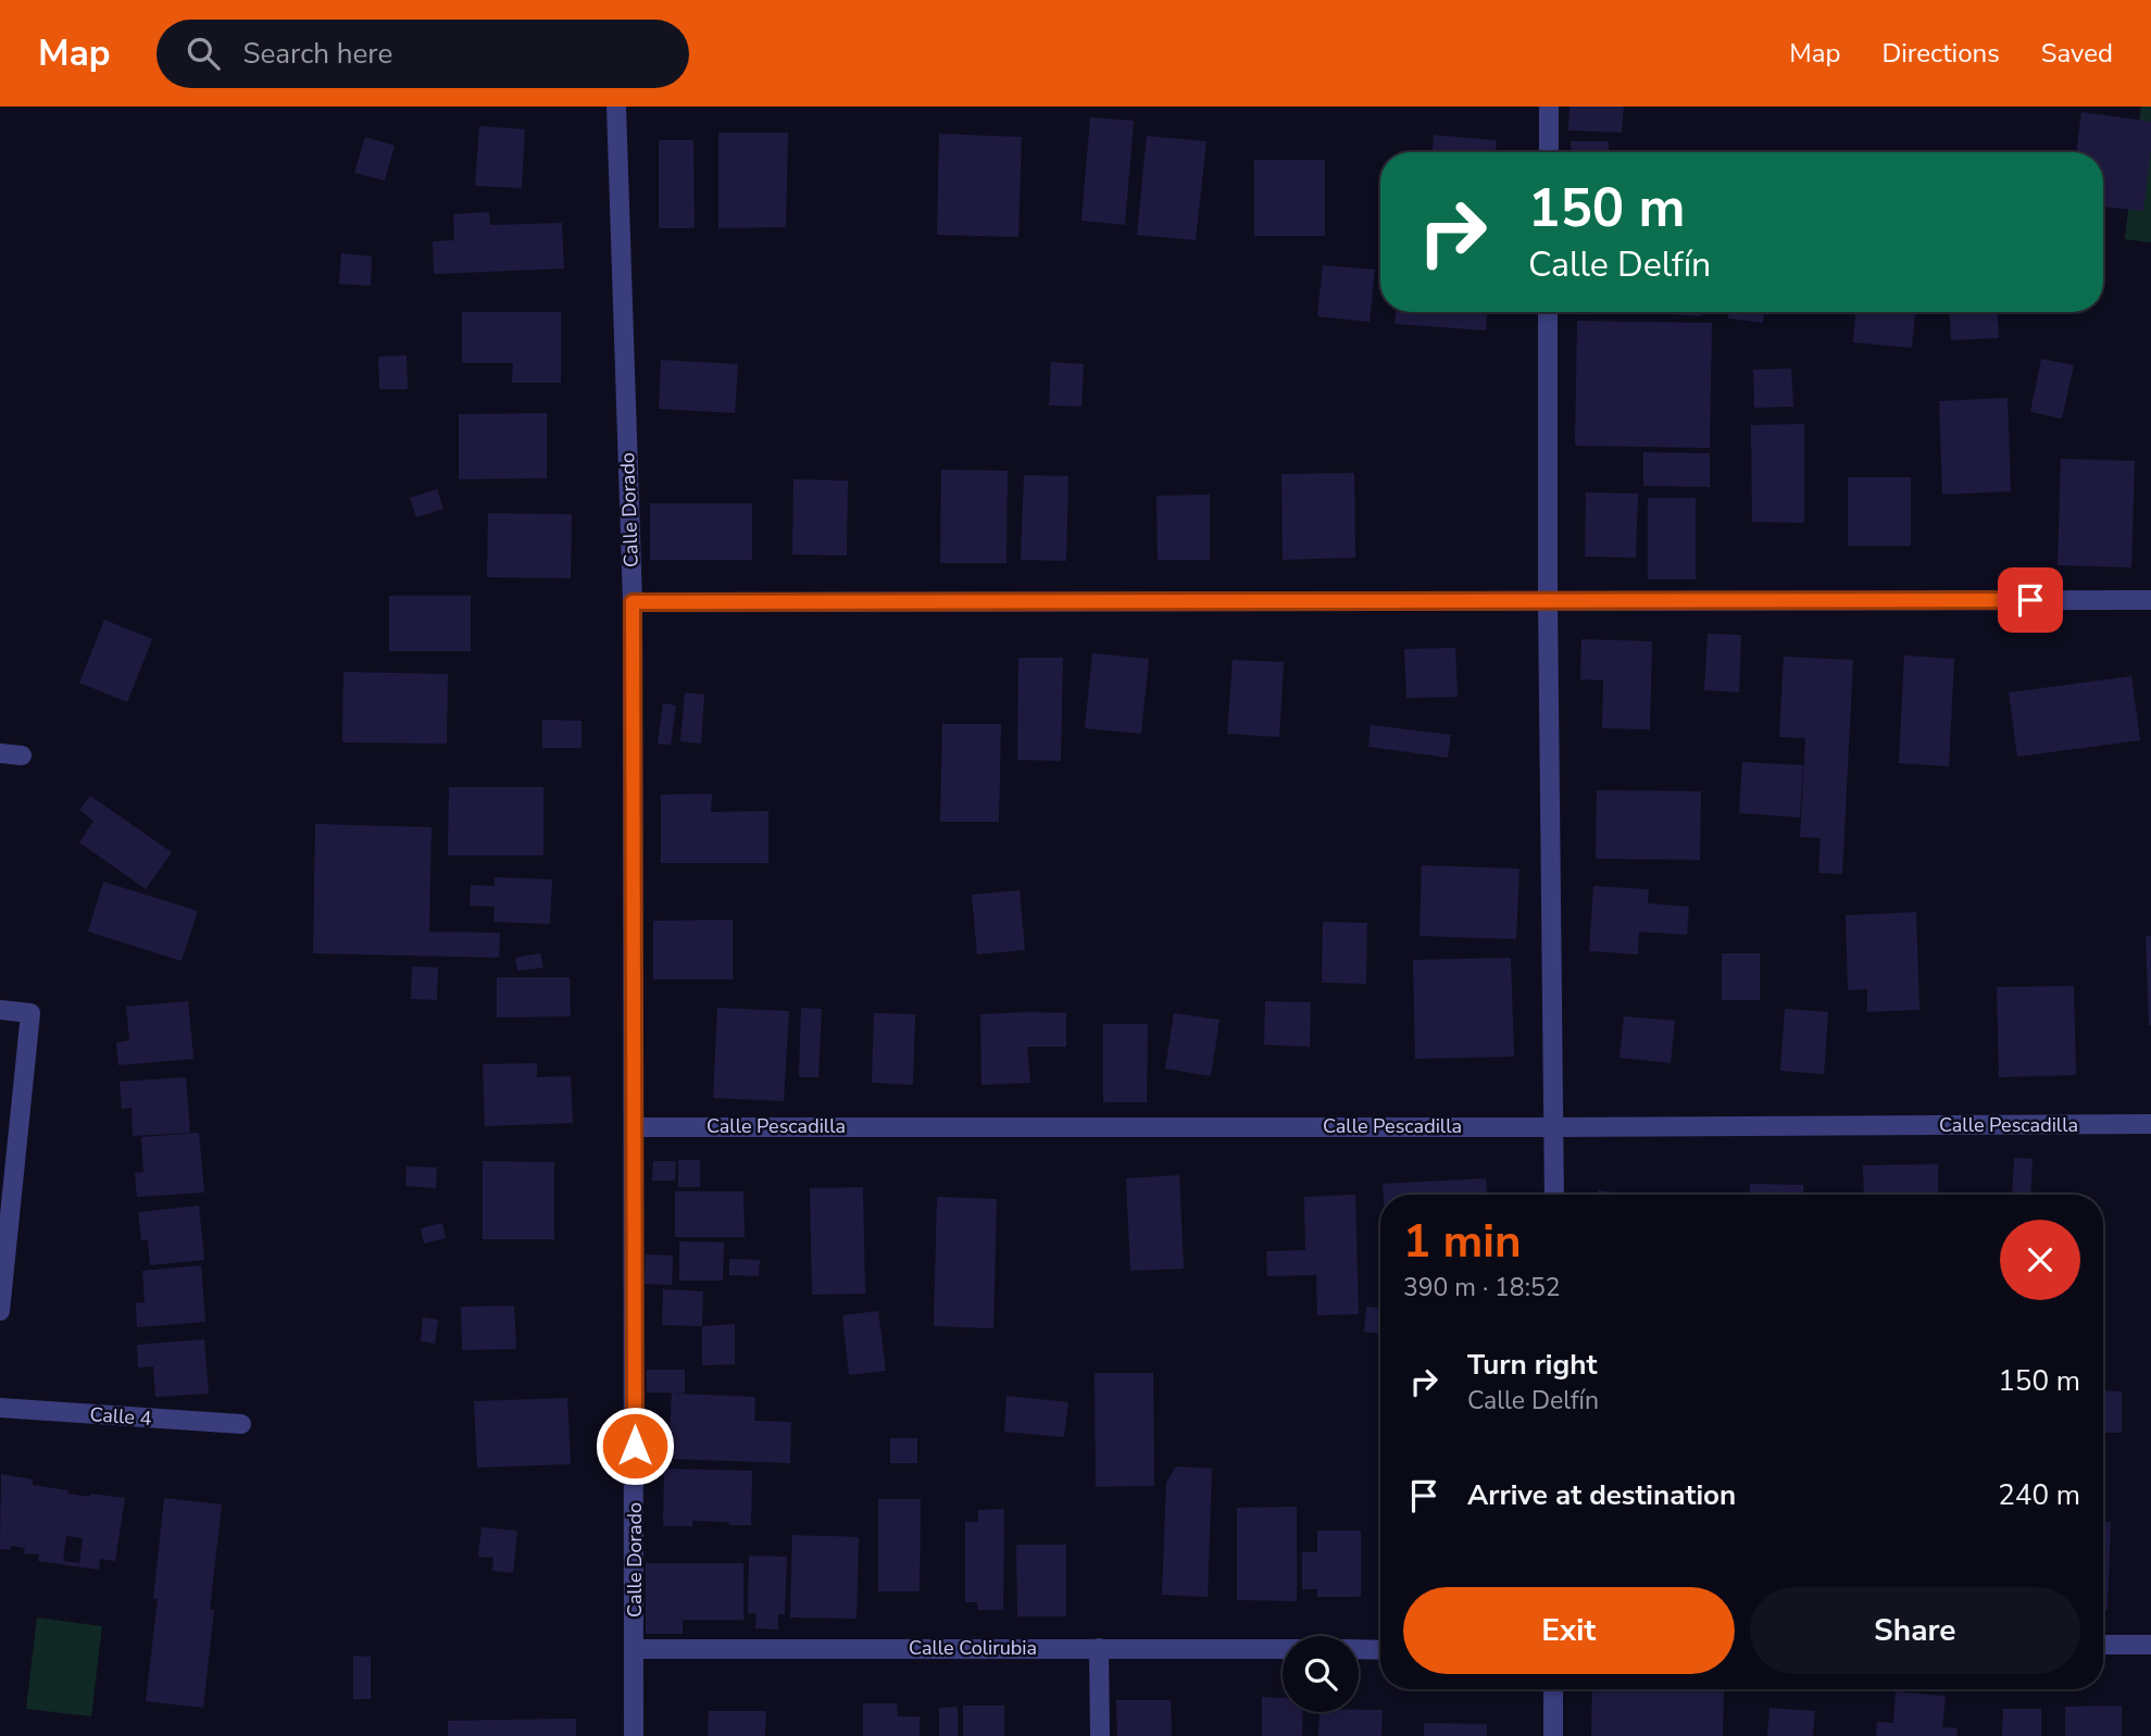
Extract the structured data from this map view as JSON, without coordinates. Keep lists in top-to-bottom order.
{
  "streets": {
    "street": [
      "Calle Dorado",
      "Calle Pescadilla",
      "Calle 4",
      "Calle Colirubia"
    ]
  },
  "crossings": [
    ["Calle Dorado", "Calle Pescadilla"],
    ["Calle Dorado", "Calle Colirubia"]
  ],
  "page": {
    "header": "Map",
    "search": "Search here",
    "nav": ["Map", "Directions", "Saved"],
    "turn": ["150 m", "Calle Delfín"],
    "heading": ["1 min", "390 m · 18:52"],
    "list": [
      {
        "name": "Turn right",
        "note": "Calle Delfín",
        "value": "150 m"
      },
      {
        "name": "Arrive at destination",
        "value": "240 m"
      }
    ],
    "buttons": ["Exit", "Share"]
  }
}
